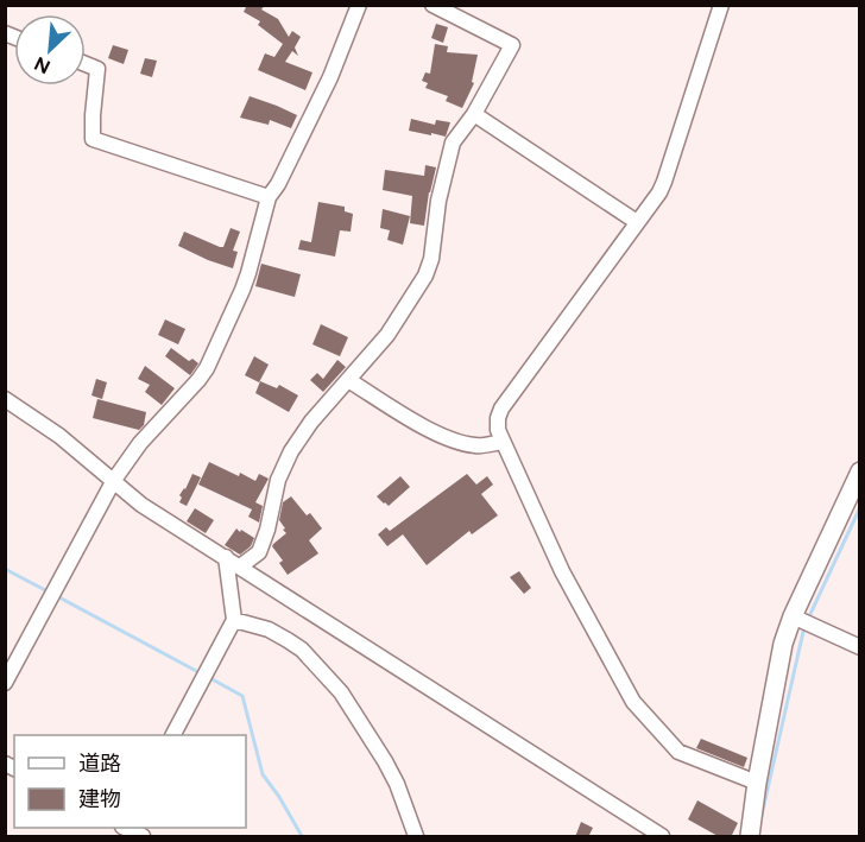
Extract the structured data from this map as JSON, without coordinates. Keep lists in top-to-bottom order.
{
  "legend": ["道路", "建物"],
  "north": "bottom left"
}
